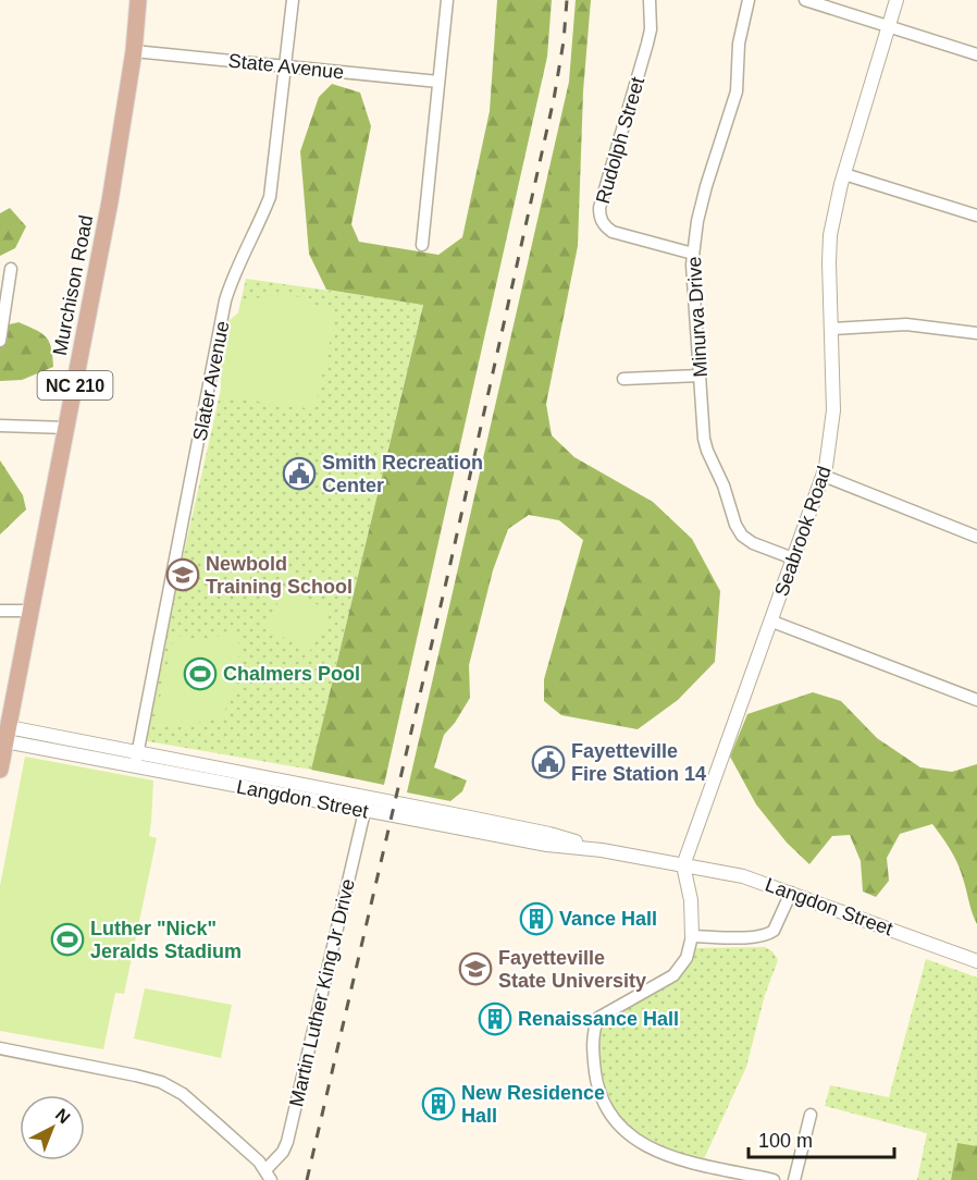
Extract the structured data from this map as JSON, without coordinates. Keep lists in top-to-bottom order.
{
  "streets": {
    "main road": ["Murchison Road", "NC 210"],
    "street": [
      "State Avenue",
      "Rudolph Street",
      "Minurva Drive",
      "Slater Avenue",
      "Seabrook Road",
      "Langdon Street",
      "Martin Luther King Jr Drive"
    ]
  },
  "crossings": [
    ["State Avenue", "Murchison Road"],
    ["State Avenue", "Slater Avenue"],
    ["Rudolph Street", "Minurva Drive"],
    ["Murchison Road", "Langdon Street"],
    ["Minurva Drive", "Seabrook Road"],
    ["Slater Avenue", "Langdon Street"],
    ["Seabrook Road", "Langdon Street"],
    ["Langdon Street", "Martin Luther King Jr Drive"]
  ],
  "places": {
    "public building": ["Smith Recreation Center", "Fayetteville Fire Station 14"],
    "school or university": ["Newbold Training School", "Fayetteville State University"],
    "sports": ["Chalmers Pool", "Luther \"Nick\" Jeralds Stadium"],
    "building": ["Vance Hall", "Renaissance Hall", "New Residence Hall"]
  },
  "scale_bar": "100 m",
  "north": "top right"
}
